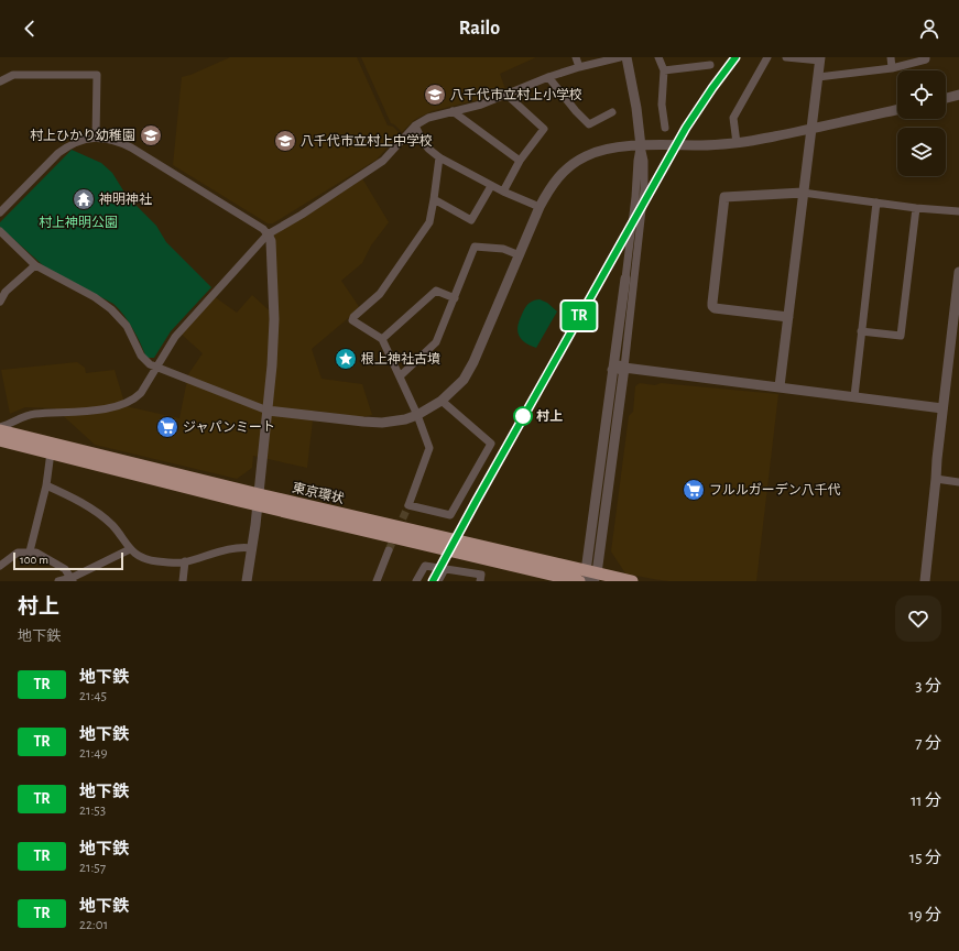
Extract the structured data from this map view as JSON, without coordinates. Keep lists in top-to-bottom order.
{
  "streets": {
    "highway": ["東京環状"]
  },
  "parks": ["村上神明公園"],
  "places": {
    "school or university": ["八千代市立村上小学校", "村上ひかり幼稚園", "八千代市立村上中学校"],
    "temple": ["神明神社"],
    "place": ["根上神社古墳"],
    "other": ["村上"],
    "supermarket": ["ジャパンミート", "フルルガーデン八千代"]
  },
  "lines": ["metro line TR"],
  "scale_bar": "100 m",
  "page": {
    "header": "Railo",
    "on_map": "TR",
    "scale": "100 m",
    "heading": ["村上", "地下鉄"],
    "list": [
      {
        "mark": "TR",
        "name": "地下鉄",
        "note": "21:45",
        "value": "3 分"
      },
      {
        "mark": "TR",
        "name": "地下鉄",
        "note": "21:49",
        "value": "7 分"
      },
      {
        "mark": "TR",
        "name": "地下鉄",
        "note": "21:53",
        "value": "11 分"
      },
      {
        "mark": "TR",
        "name": "地下鉄",
        "note": "21:57",
        "value": "15 分"
      },
      {
        "mark": "TR",
        "name": "地下鉄",
        "note": "22:01",
        "value": "19 分"
      }
    ]
  }
}
